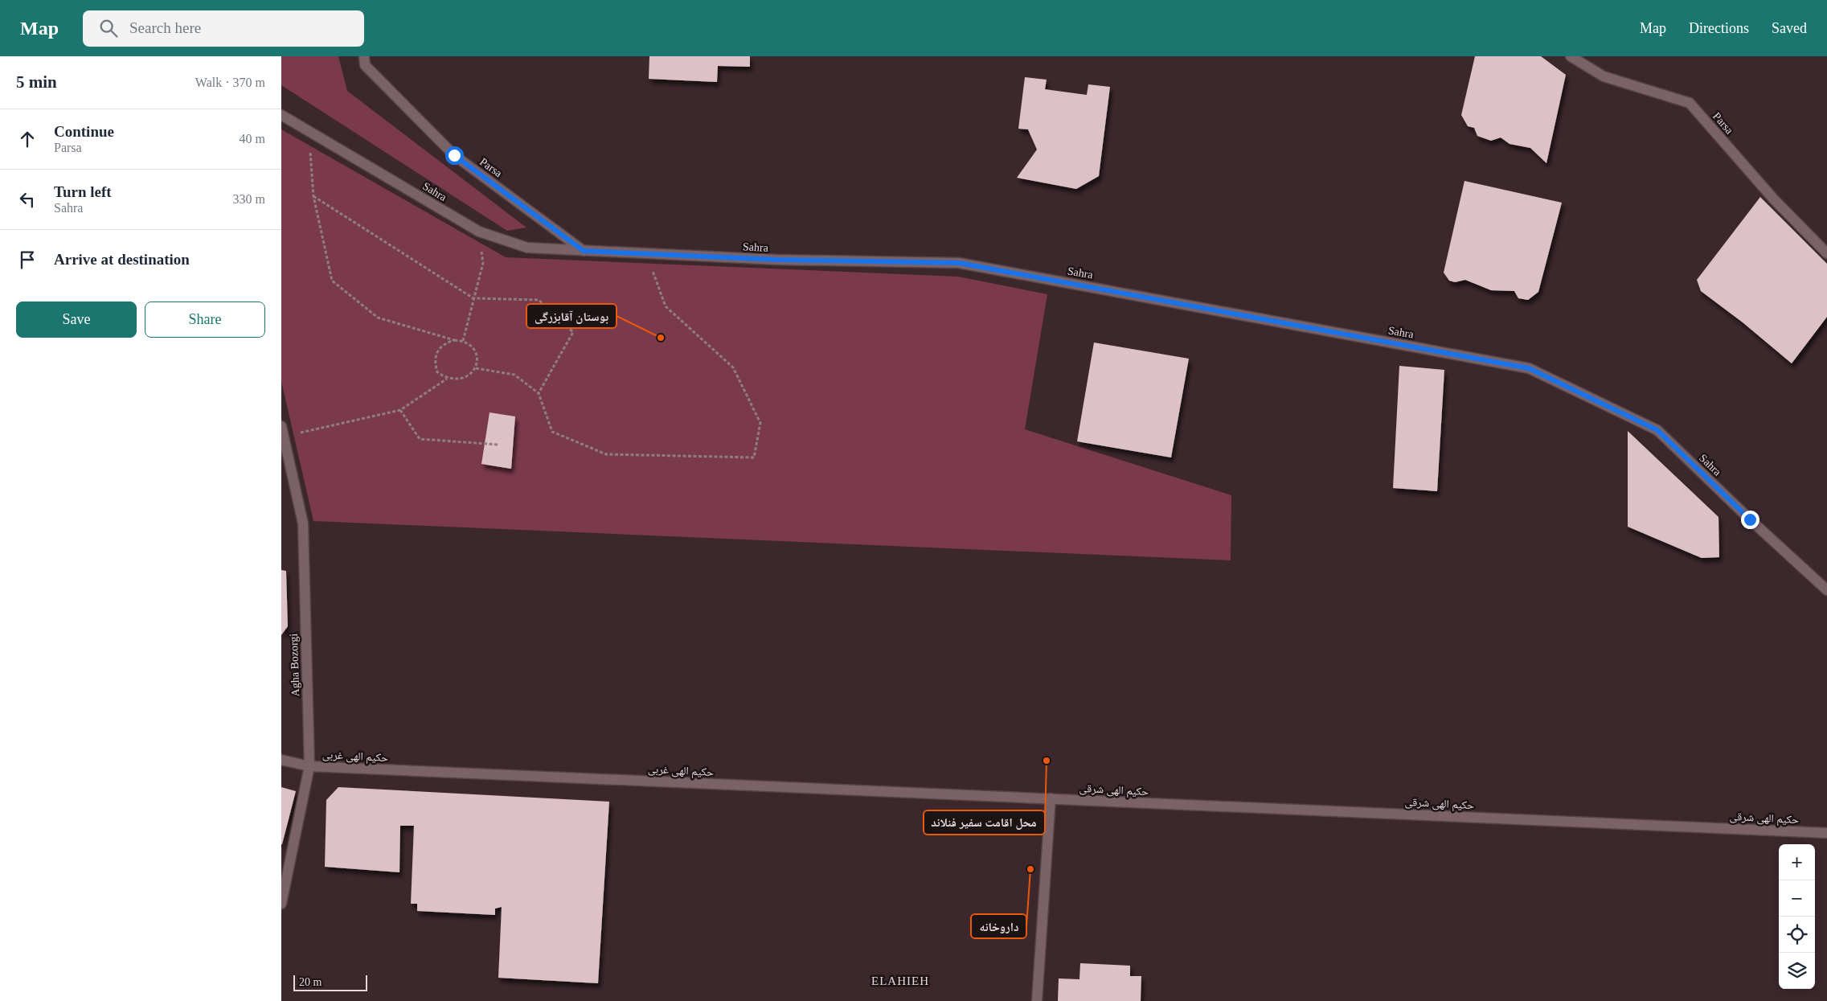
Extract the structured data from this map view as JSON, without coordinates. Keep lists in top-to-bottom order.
{
  "streets": {
    "street": [
      "Parsa",
      "Sahra",
      "Agha Bozorgi",
      "حکیم الهی غربی",
      "حکیم الهی شرقی"
    ]
  },
  "crossings": [
    ["Parsa", "Sahra"],
    ["Agha Bozorgi", "حکیم الهی غربی"],
    ["حکیم الهی غربی", "حکیم الهی شرقی"]
  ],
  "districts": ["ELAHIEH"],
  "places": ["بوستان آقابزرگی", "محل اقامت سفیر فنلاند", "داروخانه"],
  "scale_bar": "20 m",
  "page": {
    "header": "Map",
    "search": "Search here",
    "nav": ["Map", "Directions", "Saved"],
    "heading": ["5 min", "Walk · 370 m"],
    "list": [
      ["Continue", "Parsa", "40 m"],
      ["Turn left", "Sahra", "330 m"],
      "Arrive at destination"
    ],
    "buttons": ["Save", "Share"],
    "map_buttons": ["+", "−"],
    "scale": "20 m"
  }
}
